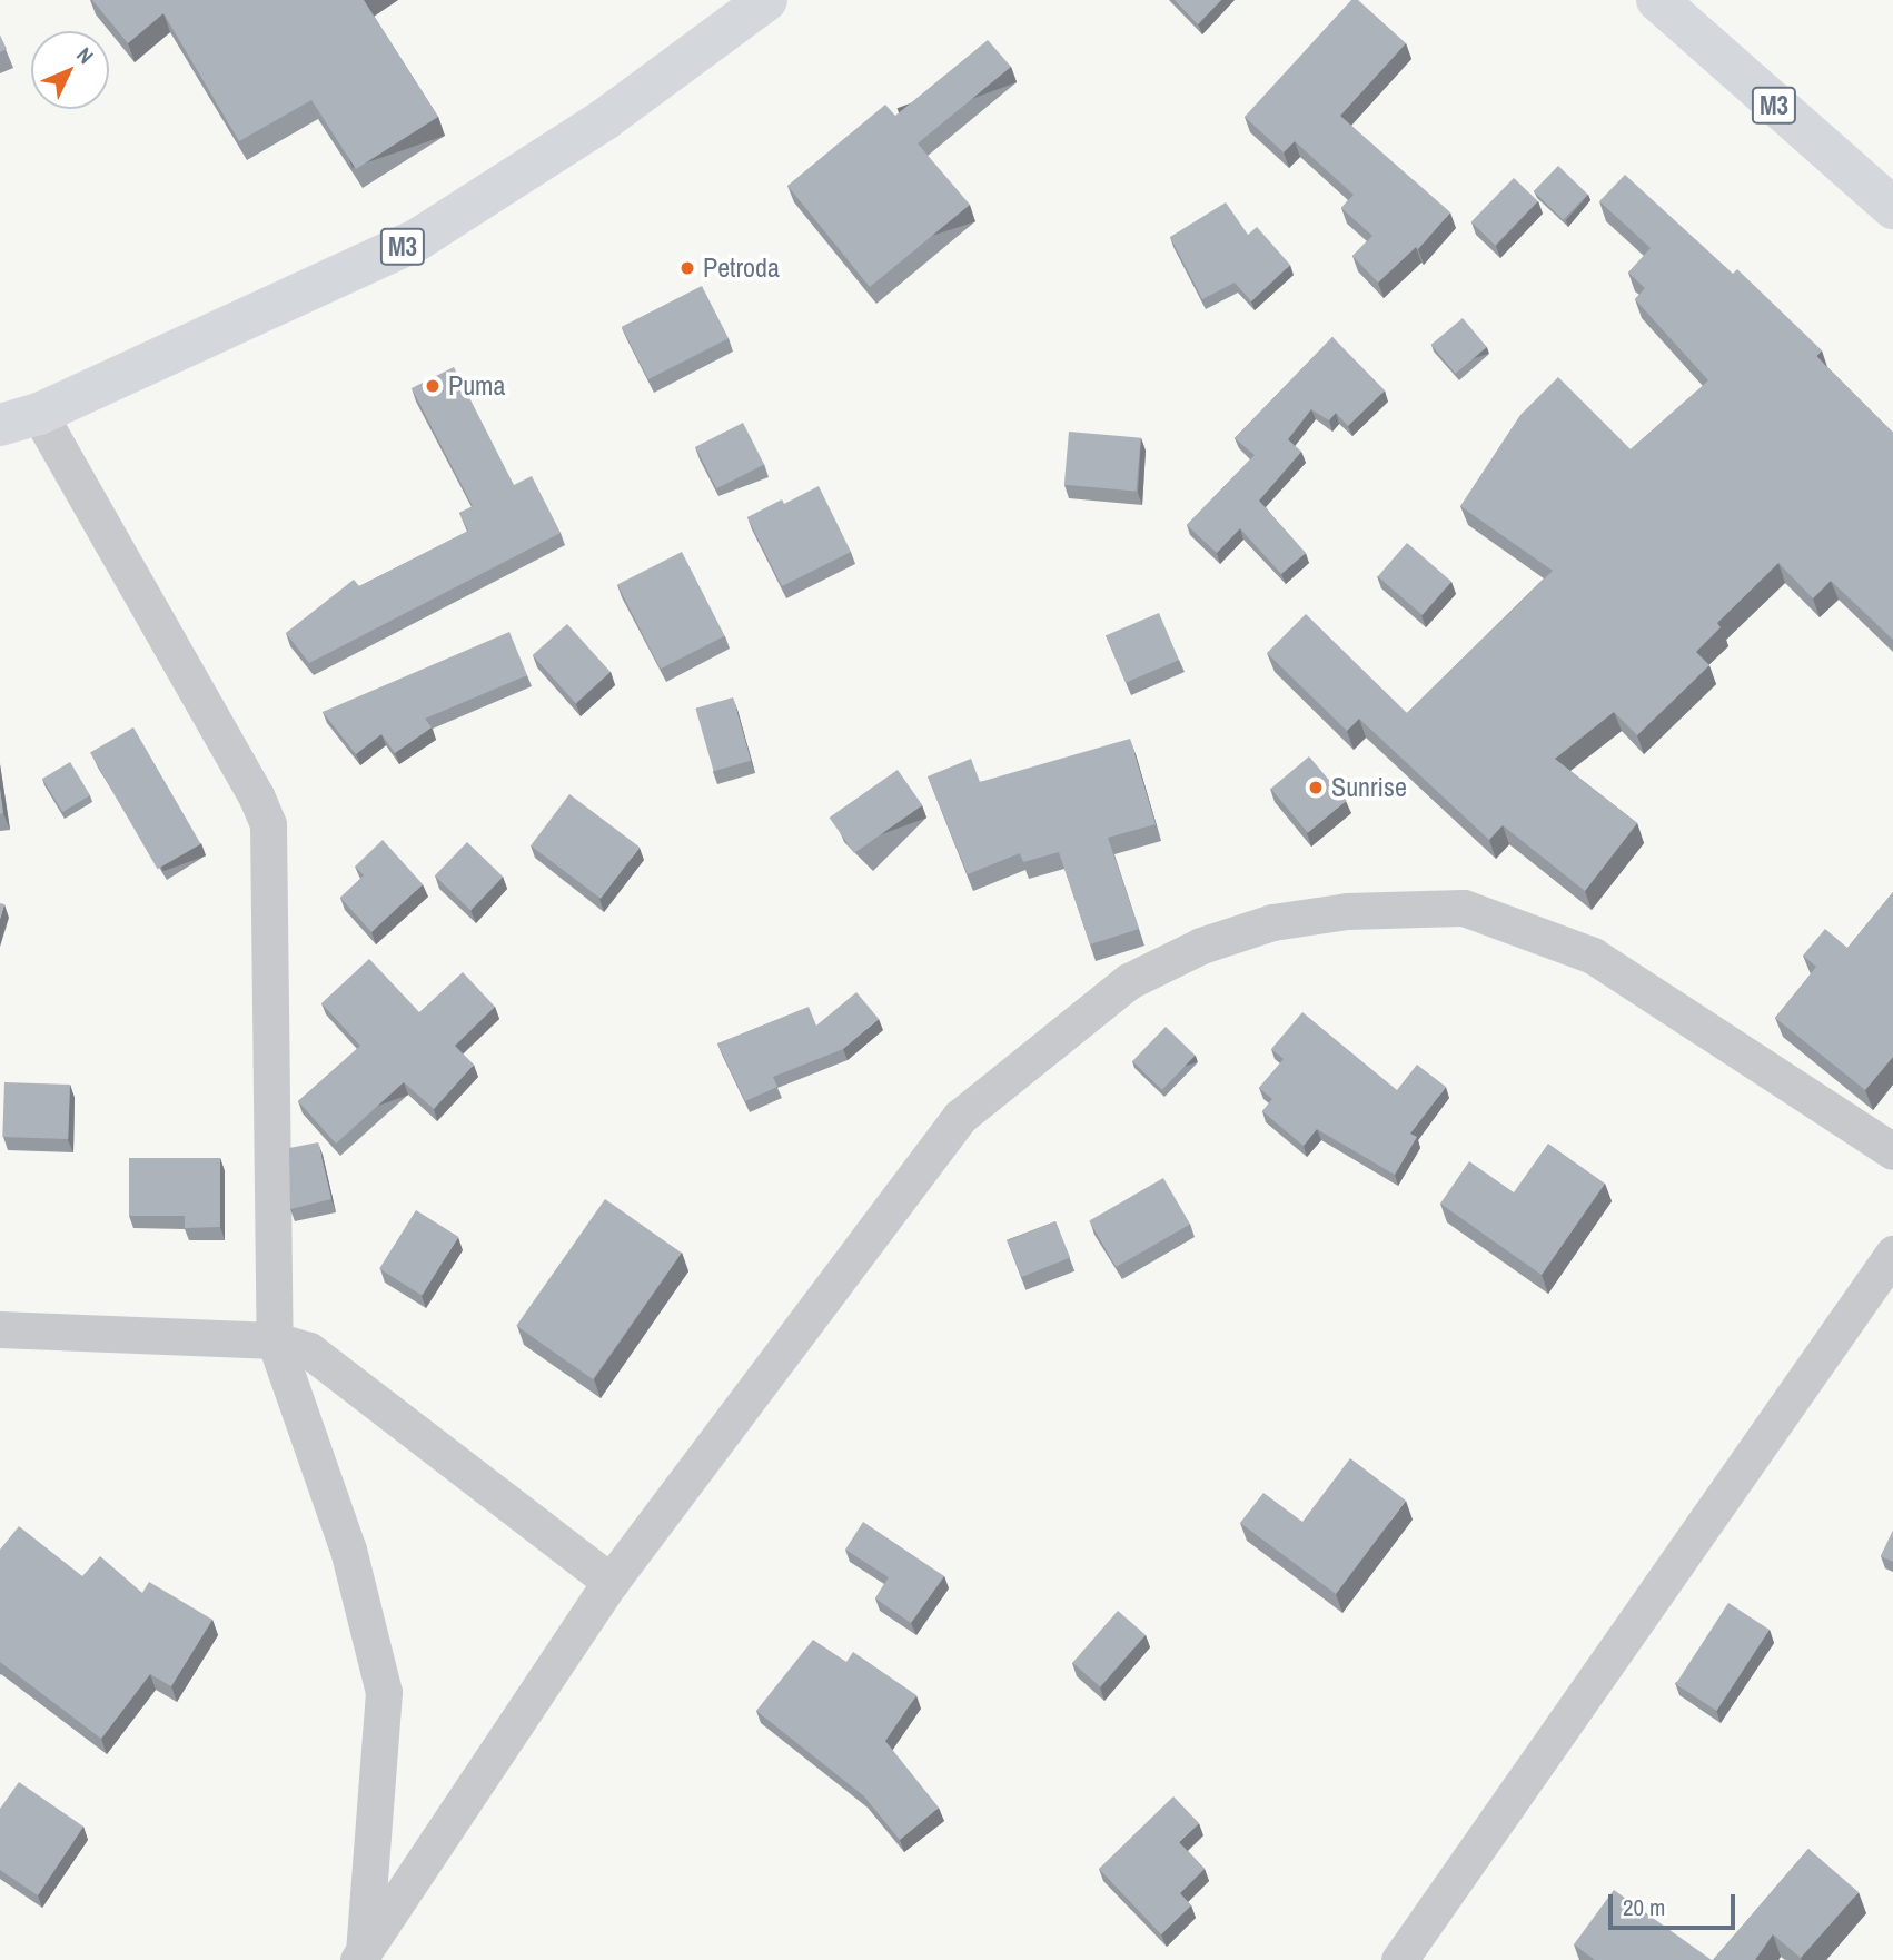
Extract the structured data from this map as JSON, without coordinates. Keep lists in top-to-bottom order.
{
  "streets": {
    "highway": ["M3"]
  },
  "places": ["Petroda", "Puma", "Sunrise"],
  "scale_bar": "20 m",
  "north": "top right"
}
